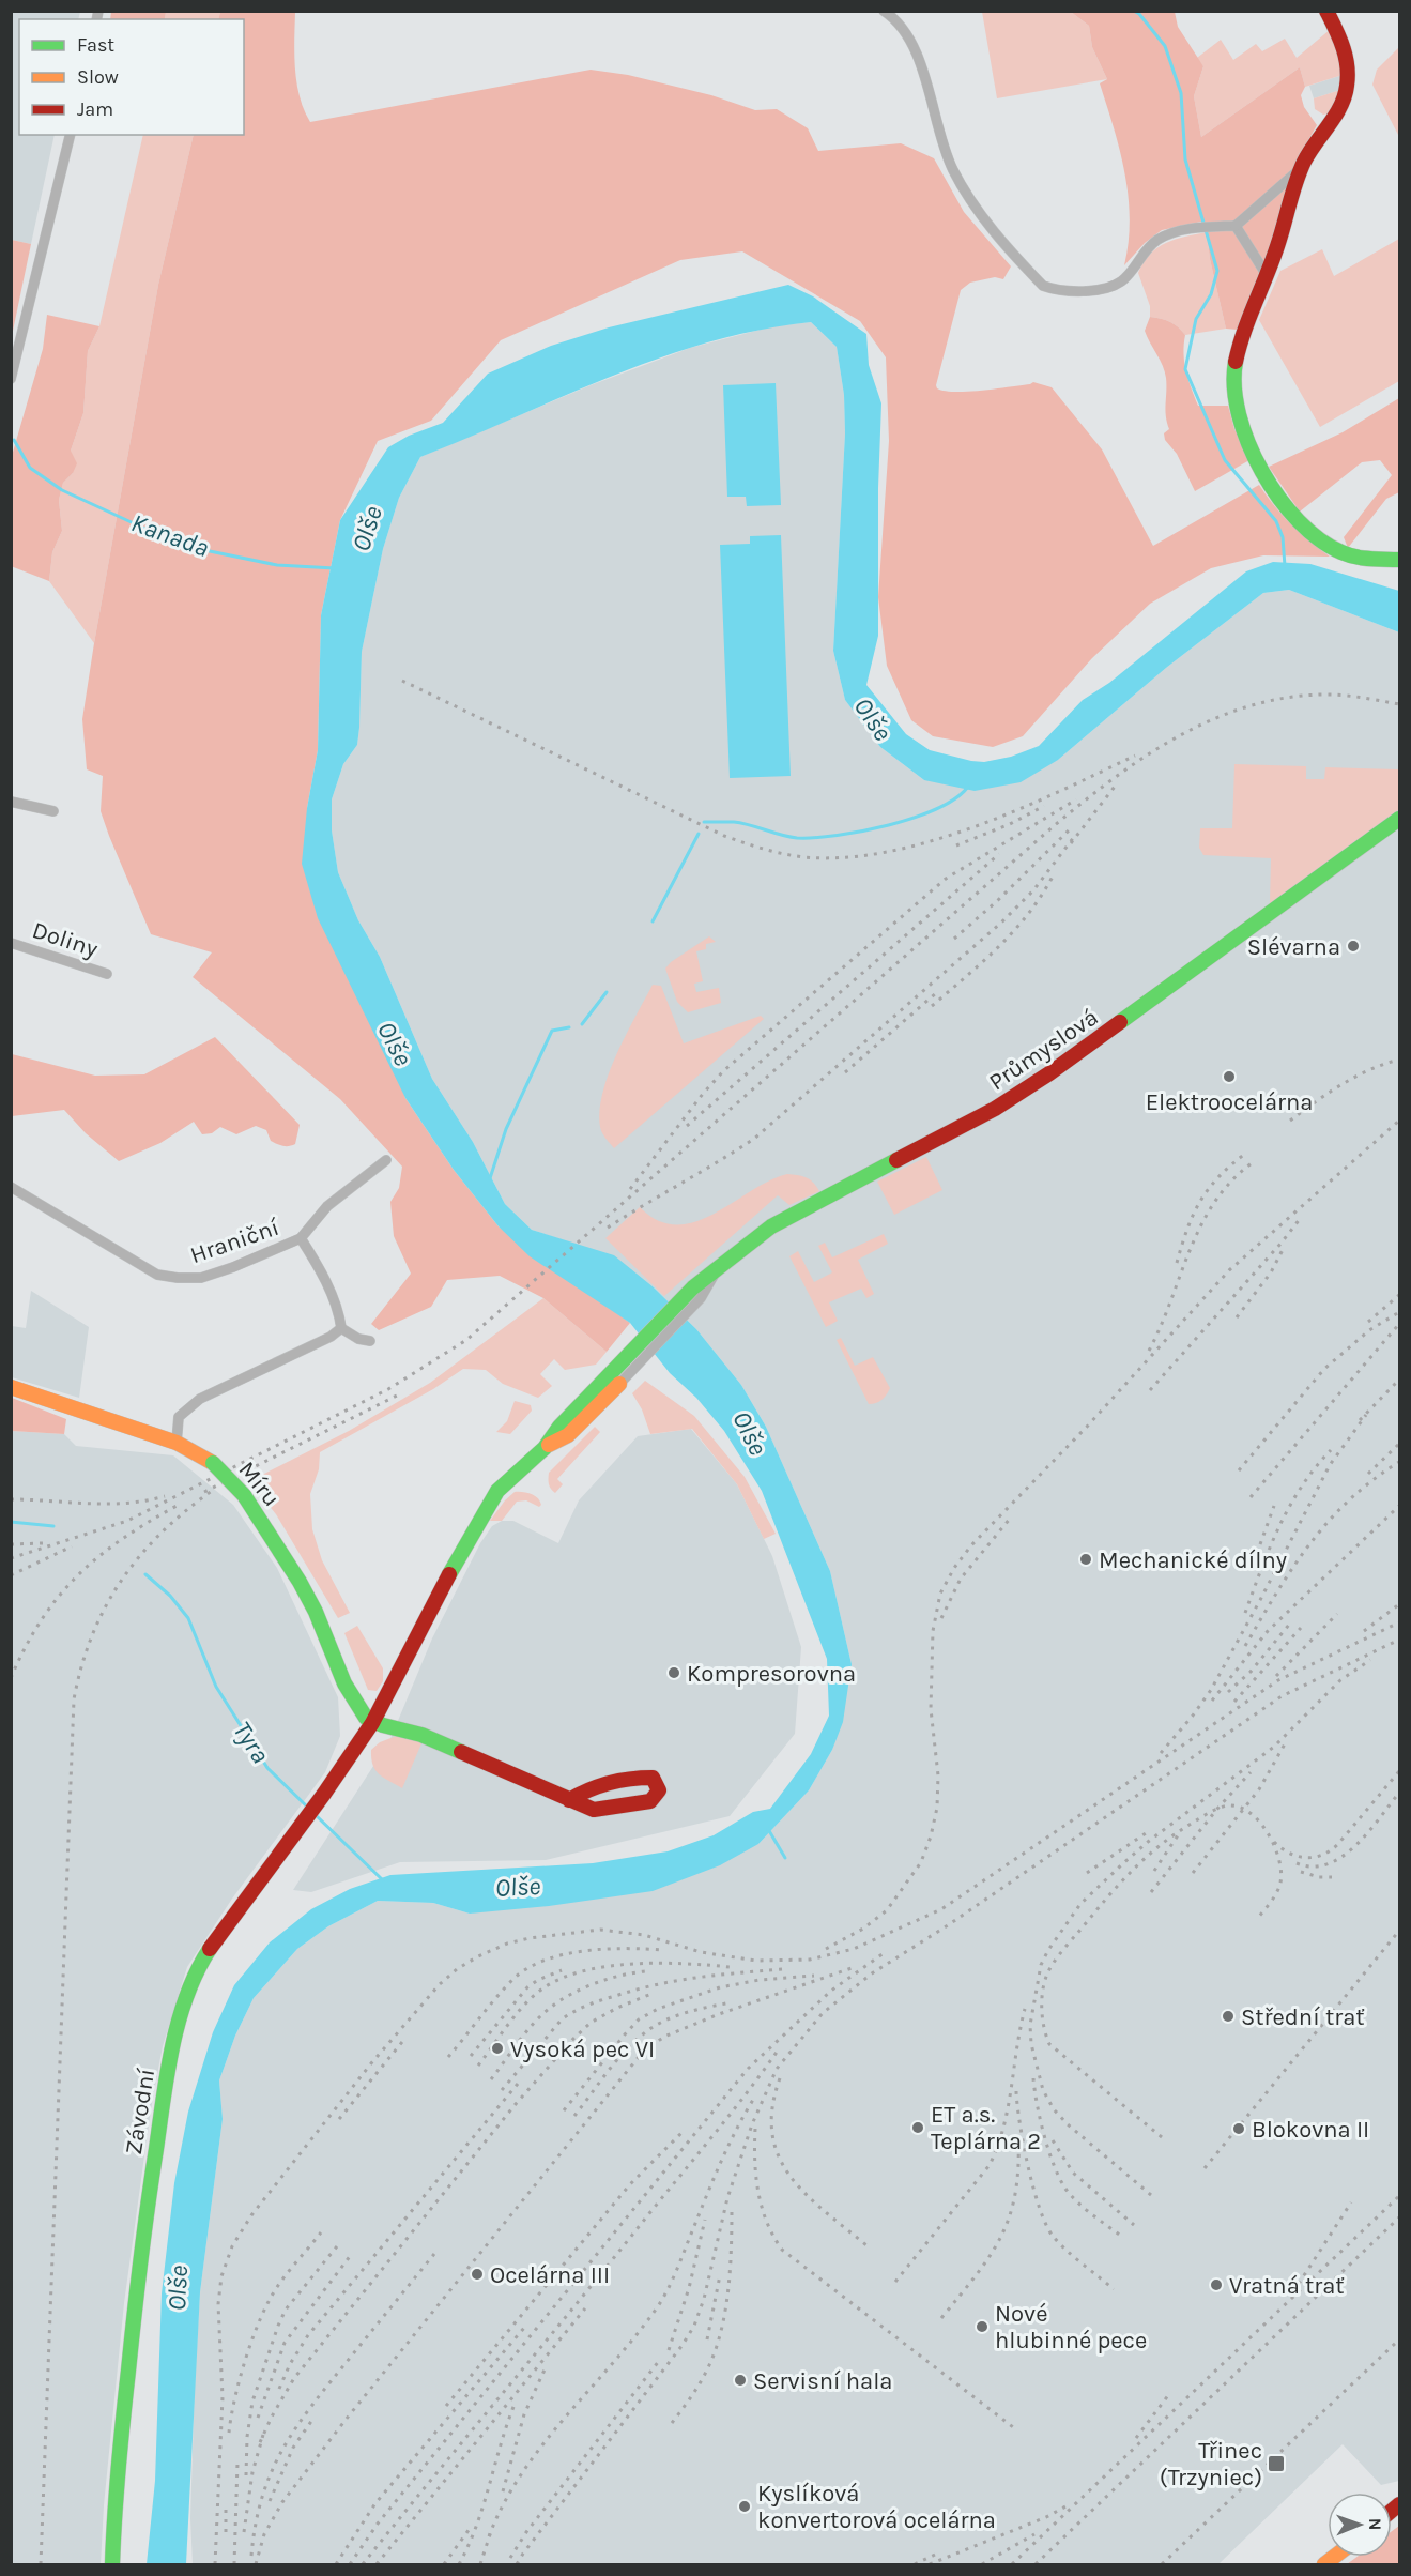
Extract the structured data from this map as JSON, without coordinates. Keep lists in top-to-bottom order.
{
  "streets": {
    "street": [
      "Doliny",
      "Průmyslová",
      "Hraniční",
      "Míru",
      "Závodní"
    ]
  },
  "crossings": [
    ["Průmyslová", "Závodní"],
    ["Míru", "Závodní"]
  ],
  "water": ["Olše", "Kanada", "Tyra"],
  "places": {
    "other": [
      "Slévarna",
      "Elektroocelárna",
      "Mechanické dílny",
      "Kompresorovna",
      "Střední trať",
      "Vysoká pec VI",
      "ET a.s. Teplárna 2",
      "Blokovna II",
      "Ocelárna III",
      "Vratná trať",
      "Nové hlubinné pece",
      "Servisní hala",
      "Kyslíková konvertorová ocelárna"
    ],
    "transit": ["Třinec (Trzyniec)"]
  },
  "legend": ["Fast", "Slow", "Jam"],
  "north": "right"
}
